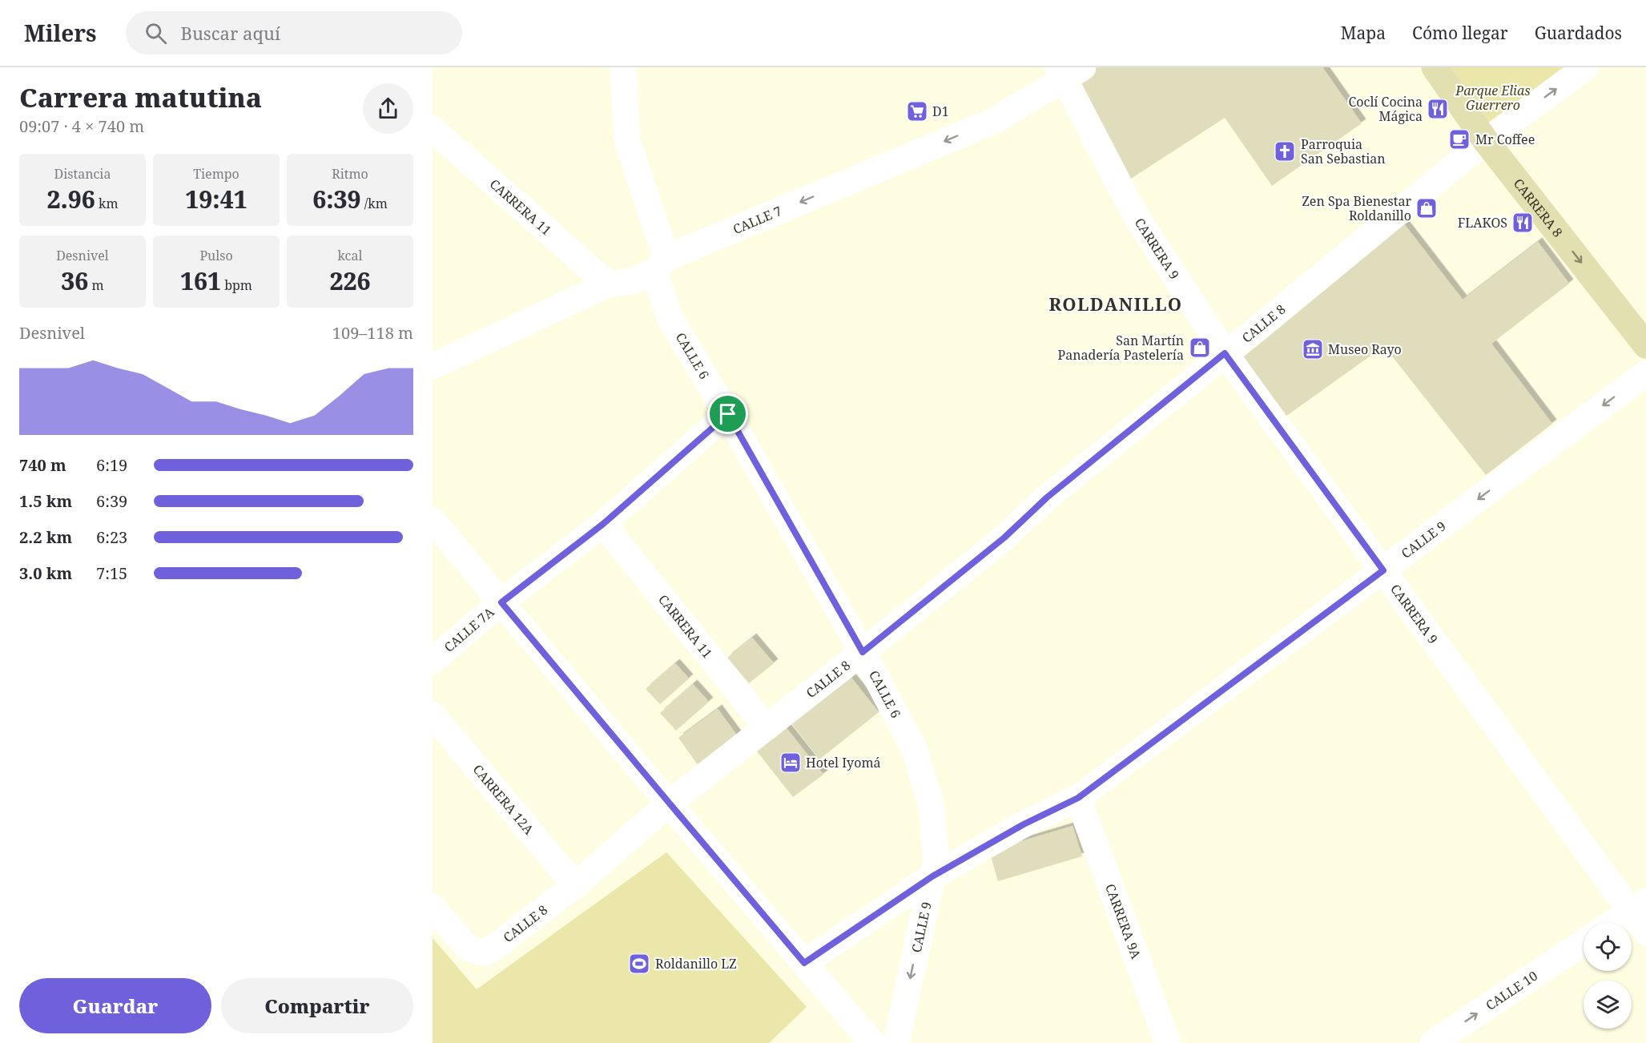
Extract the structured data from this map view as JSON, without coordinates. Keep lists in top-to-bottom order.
{
  "streets": {
    "main road": ["CARRERA 8"],
    "street": [
      "CARRERA 11",
      "CALLE 7",
      "CARRERA 9",
      "CALLE 8",
      "CALLE 6",
      "CALLE 9",
      "CALLE 7A",
      "CARRERA 12A",
      "CARRERA 9A",
      "CALLE 10"
    ]
  },
  "crossings": [
    ["CARRERA 11", "CALLE 7"],
    ["CARRERA 11", "CALLE 8"],
    ["CARRERA 11", "CALLE 7A"],
    ["CARRERA 8", "CALLE 8"],
    ["CALLE 7", "CARRERA 9"],
    ["CALLE 7", "CALLE 6"],
    ["CARRERA 9", "CALLE 8"],
    ["CARRERA 9", "CALLE 9"],
    ["CALLE 8", "CALLE 6"],
    ["CALLE 8", "CARRERA 12A"],
    ["CALLE 6", "CALLE 9"],
    ["CALLE 6", "CALLE 7A"],
    ["CALLE 9", "CARRERA 9A"]
  ],
  "one_way": ["CARRERA 8", "CALLE 7", "CALLE 10"],
  "districts": ["ROLDANILLO"],
  "parks": ["Parque Elias Guerrero"],
  "places": {
    "restaurant": ["Coclí Cocina Mágica", "FLAKOS"],
    "supermarket": ["D1"],
    "cafe": ["Mr Coffee"],
    "church": ["Parroquia San Sebastian"],
    "shop": ["Zen Spa Bienestar Roldanillo", "San Martín Panadería Pastelería"],
    "museum": ["Museo Rayo"],
    "hotel": ["Hotel Iyomá"],
    "sports": ["Roldanillo LZ"]
  },
  "page": {
    "header": "Milers",
    "search": "Buscar aquí",
    "nav": ["Mapa", "Cómo llegar", "Guardados"],
    "heading": ["Carrera matutina", "09:07 · 4 × 740 m"],
    "stats": [
      ["Distancia", "2.96 km"],
      ["Tiempo", "19:41"],
      ["Ritmo", "6:39 /km"],
      ["Desnivel", "36 m"],
      ["Pulso", "161 bpm"],
      ["kcal", "226"]
    ],
    "chart": ["Desnivel", "109–118 m"],
    "list": [
      {
        "name": "740 m",
        "note": "6:19"
      },
      {
        "name": "1.5 km",
        "note": "6:39"
      },
      {
        "name": "2.2 km",
        "note": "6:23"
      },
      {
        "name": "3.0 km",
        "note": "7:15"
      }
    ],
    "buttons": ["Guardar", "Compartir"]
  }
}
